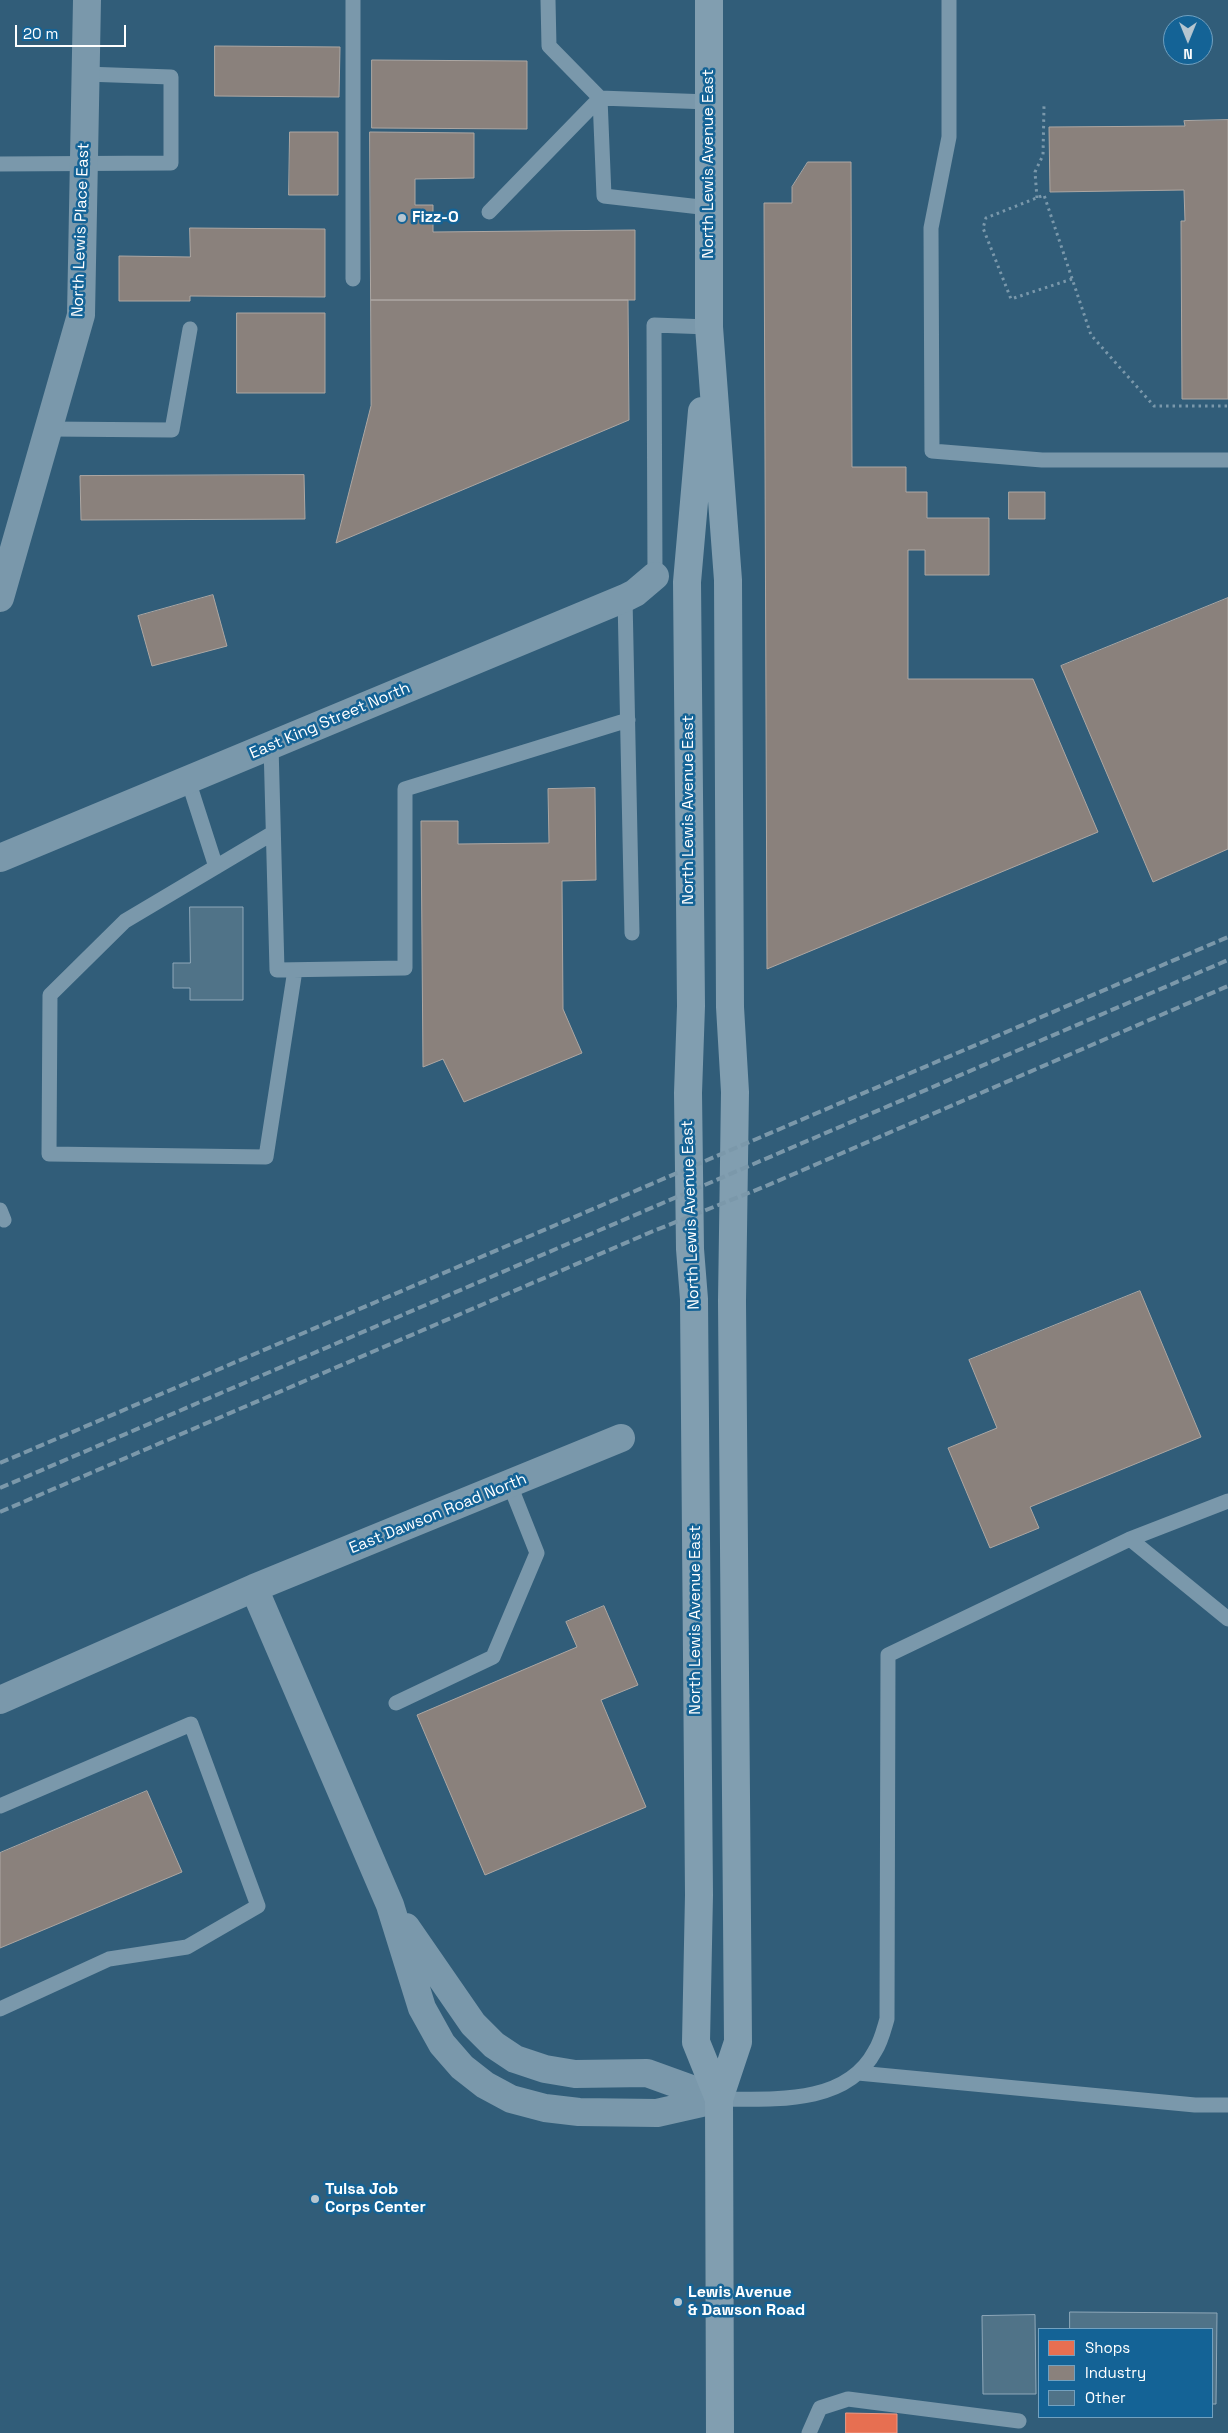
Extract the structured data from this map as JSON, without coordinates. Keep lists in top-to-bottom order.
{
  "streets": {
    "main road": ["North Lewis Avenue East"],
    "street": ["North Lewis Place East", "East King Street North", "East Dawson Road North"]
  },
  "places": ["Fizz-O", "Tulsa Job Corps Center", "Lewis Avenue & Dawson Road"],
  "legend": ["Shops", "Industry", "Other"],
  "scale_bar": "20 m",
  "north": "bottom"
}
